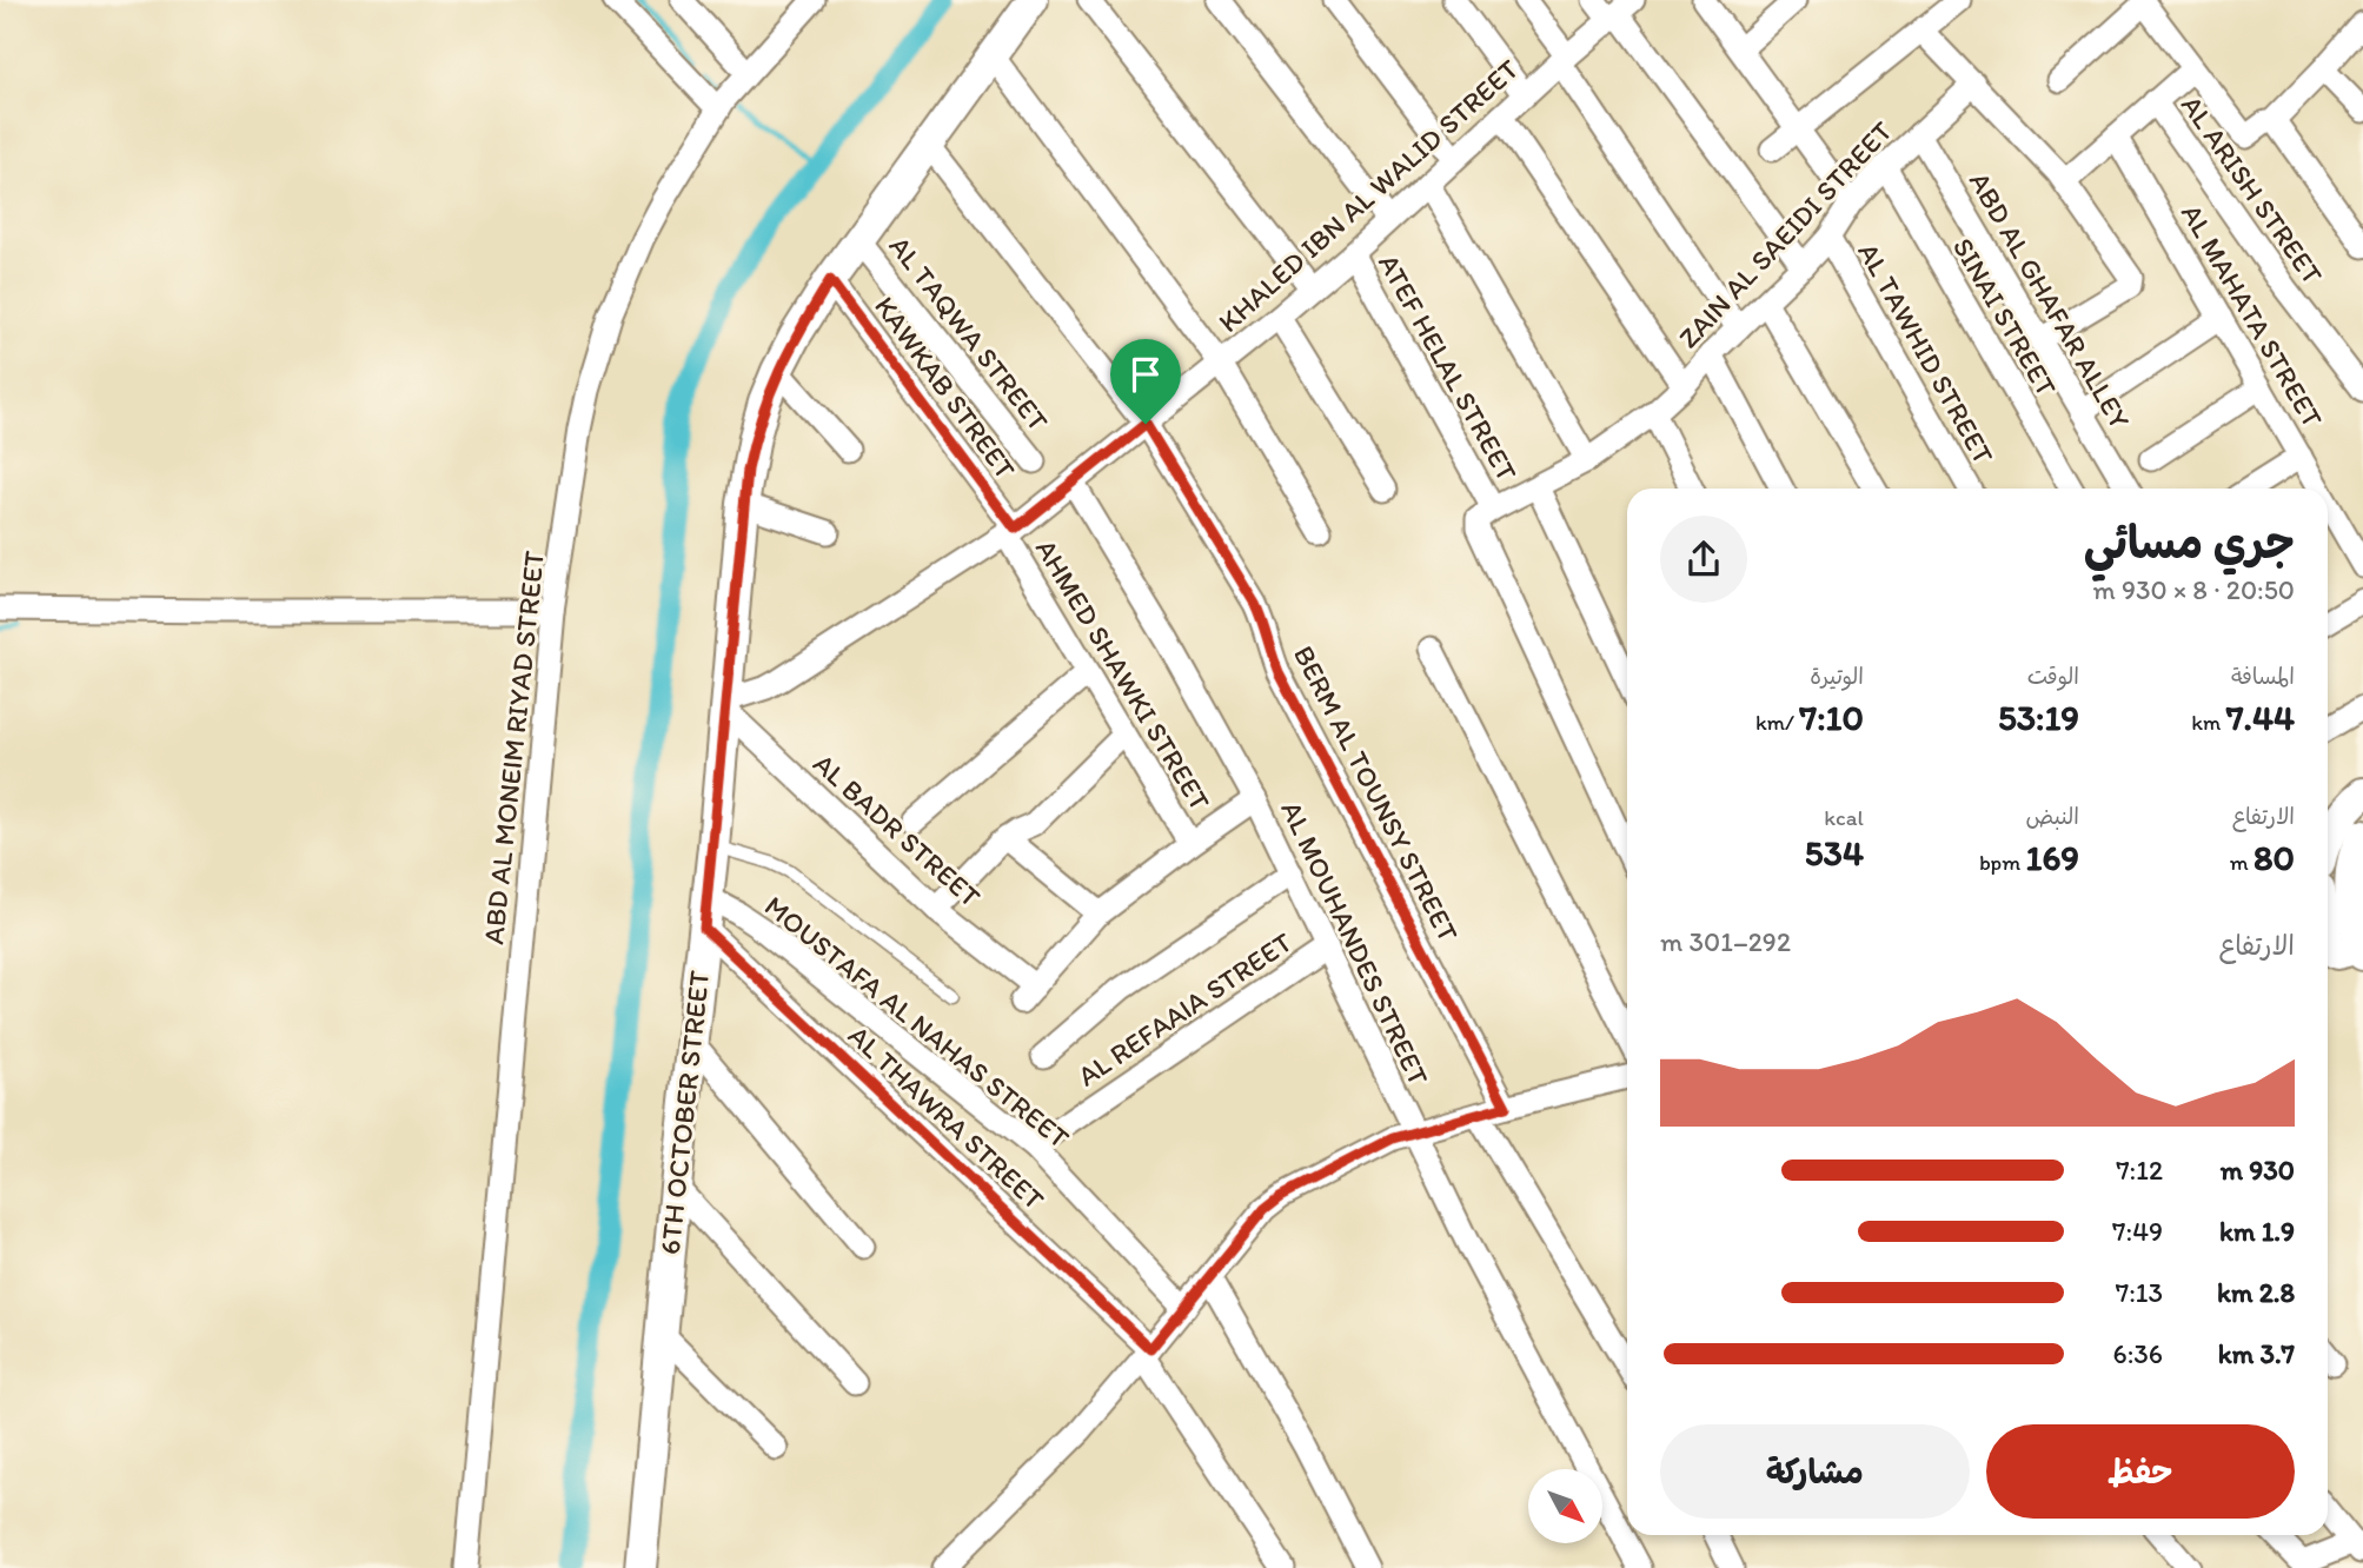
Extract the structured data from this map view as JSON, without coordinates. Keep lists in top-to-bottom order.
{
  "streets": {
    "main road": ["6TH OCTOBER STREET"],
    "street": [
      "AL ARISH STREET",
      "KHALED IBN AL WALID STREET",
      "ZAIN AL SAEIDI STREET",
      "ABD AL GHAFAR ALLEY",
      "AL MAHATA STREET",
      "SINAI STREET",
      "AL TAQWA STREET",
      "AL TAWHID STREET",
      "ATEF HELAL STREET",
      "KAWKAB STREET",
      "AHMED SHAWKI STREET",
      "ABD AL MONEIM RIYAD STREET",
      "BERM AL TOUNSY STREET",
      "AL BADR STREET",
      "AL MOUHANDES STREET",
      "AL REFAAIA STREET",
      "MOUSTAFA AL NAHAS STREET",
      "AL THAWRA STREET"
    ]
  },
  "crossings": [
    ["KHALED IBN AL WALID STREET", "ATEF HELAL STREET"],
    ["KHALED IBN AL WALID STREET", "KAWKAB STREET"],
    ["KHALED IBN AL WALID STREET", "AHMED SHAWKI STREET"],
    ["KHALED IBN AL WALID STREET", "BERM AL TOUNSY STREET"],
    ["KHALED IBN AL WALID STREET", "AL BADR STREET"],
    ["KHALED IBN AL WALID STREET", "AL MOUHANDES STREET"],
    ["KHALED IBN AL WALID STREET", "6TH OCTOBER STREET"],
    ["ZAIN AL SAEIDI STREET", "ABD AL GHAFAR ALLEY"],
    ["ZAIN AL SAEIDI STREET", "SINAI STREET"],
    ["ZAIN AL SAEIDI STREET", "AL TAWHID STREET"],
    ["ZAIN AL SAEIDI STREET", "ATEF HELAL STREET"],
    ["AL TAQWA STREET", "6TH OCTOBER STREET"],
    ["KAWKAB STREET", "AHMED SHAWKI STREET"],
    ["KAWKAB STREET", "6TH OCTOBER STREET"],
    ["BERM AL TOUNSY STREET", "6TH OCTOBER STREET"],
    ["AL BADR STREET", "6TH OCTOBER STREET"],
    ["AL MOUHANDES STREET", "AL REFAAIA STREET"],
    ["AL REFAAIA STREET", "MOUSTAFA AL NAHAS STREET"],
    ["MOUSTAFA AL NAHAS STREET", "6TH OCTOBER STREET"],
    ["MOUSTAFA AL NAHAS STREET", "AL THAWRA STREET"],
    ["6TH OCTOBER STREET", "AL THAWRA STREET"]
  ],
  "north": "bottom right",
  "page": {
    "heading": ["جري مسائي", "20:50 · 8 × 930 m"],
    "stats": [
      ["المسافة", "7.44 km"],
      ["الوقت", "53:19"],
      ["الوتيرة", "7:10 /km"],
      ["الارتفاع", "80 m"],
      ["النبض", "169 bpm"],
      ["kcal", "534"]
    ],
    "chart": ["الارتفاع", "292–301 m"],
    "list": [
      {
        "name": "930 m",
        "note": "7:12"
      },
      {
        "name": "1.9 km",
        "note": "7:49"
      },
      {
        "name": "2.8 km",
        "note": "7:13"
      },
      {
        "name": "3.7 km",
        "note": "6:36"
      }
    ],
    "buttons": ["حفظ", "مشاركة"]
  }
}
